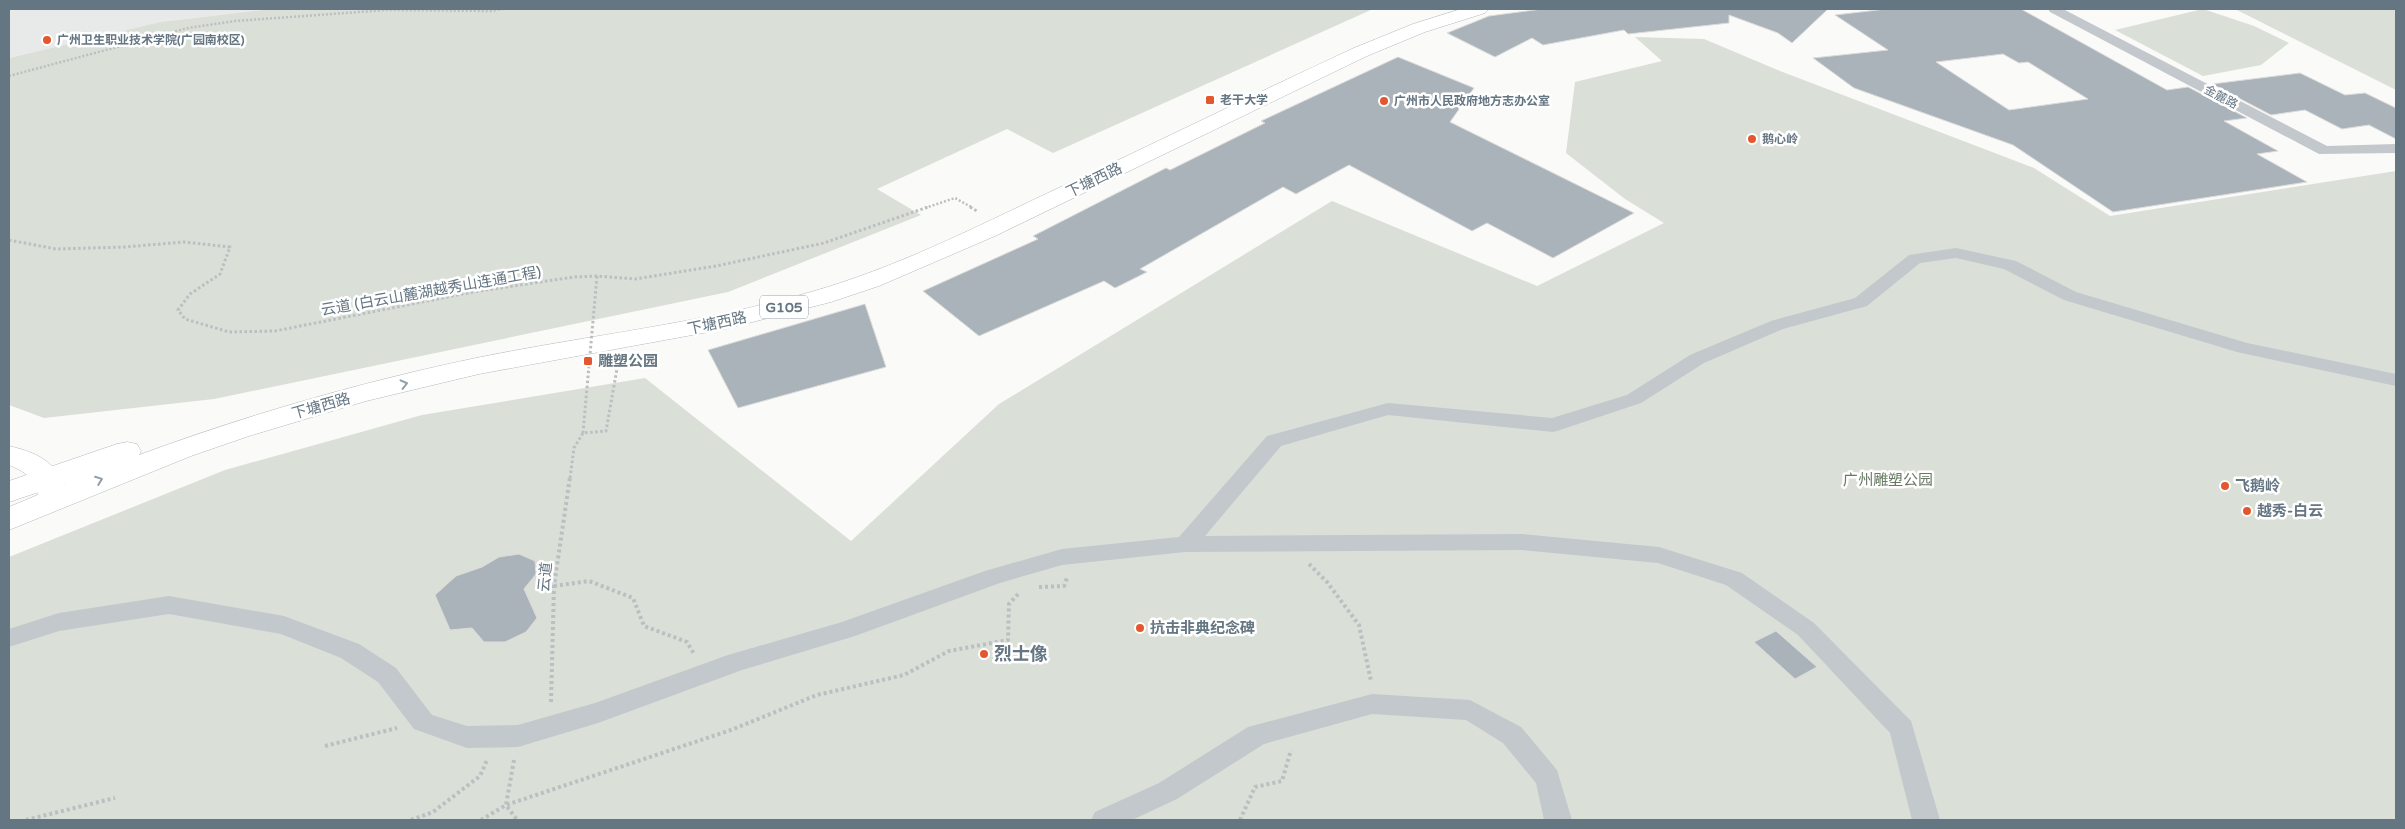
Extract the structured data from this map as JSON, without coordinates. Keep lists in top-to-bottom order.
{
  "streets": {
    "main road": ["下塘西路", "G105"],
    "street": ["金麓路"],
    "path": ["云道 (白云山麓湖越秀山连通工程)", "云道"]
  },
  "crossings": [
    ["下塘西路", "云道 (白云山麓湖越秀山连通工程)"],
    ["云道 (白云山麓湖越秀山连通工程)", "云道"]
  ],
  "parks": ["广州雕塑公园"],
  "places": {
    "other": [
      "广州卫生职业技术学院(广园南校区)",
      "广州市人民政府地方志办公室",
      "鹅心岭",
      "飞鹅岭",
      "越秀-白云",
      "抗击非典纪念碑",
      "烈士像"
    ],
    "transit": ["老干大学", "雕塑公园"]
  }
}
